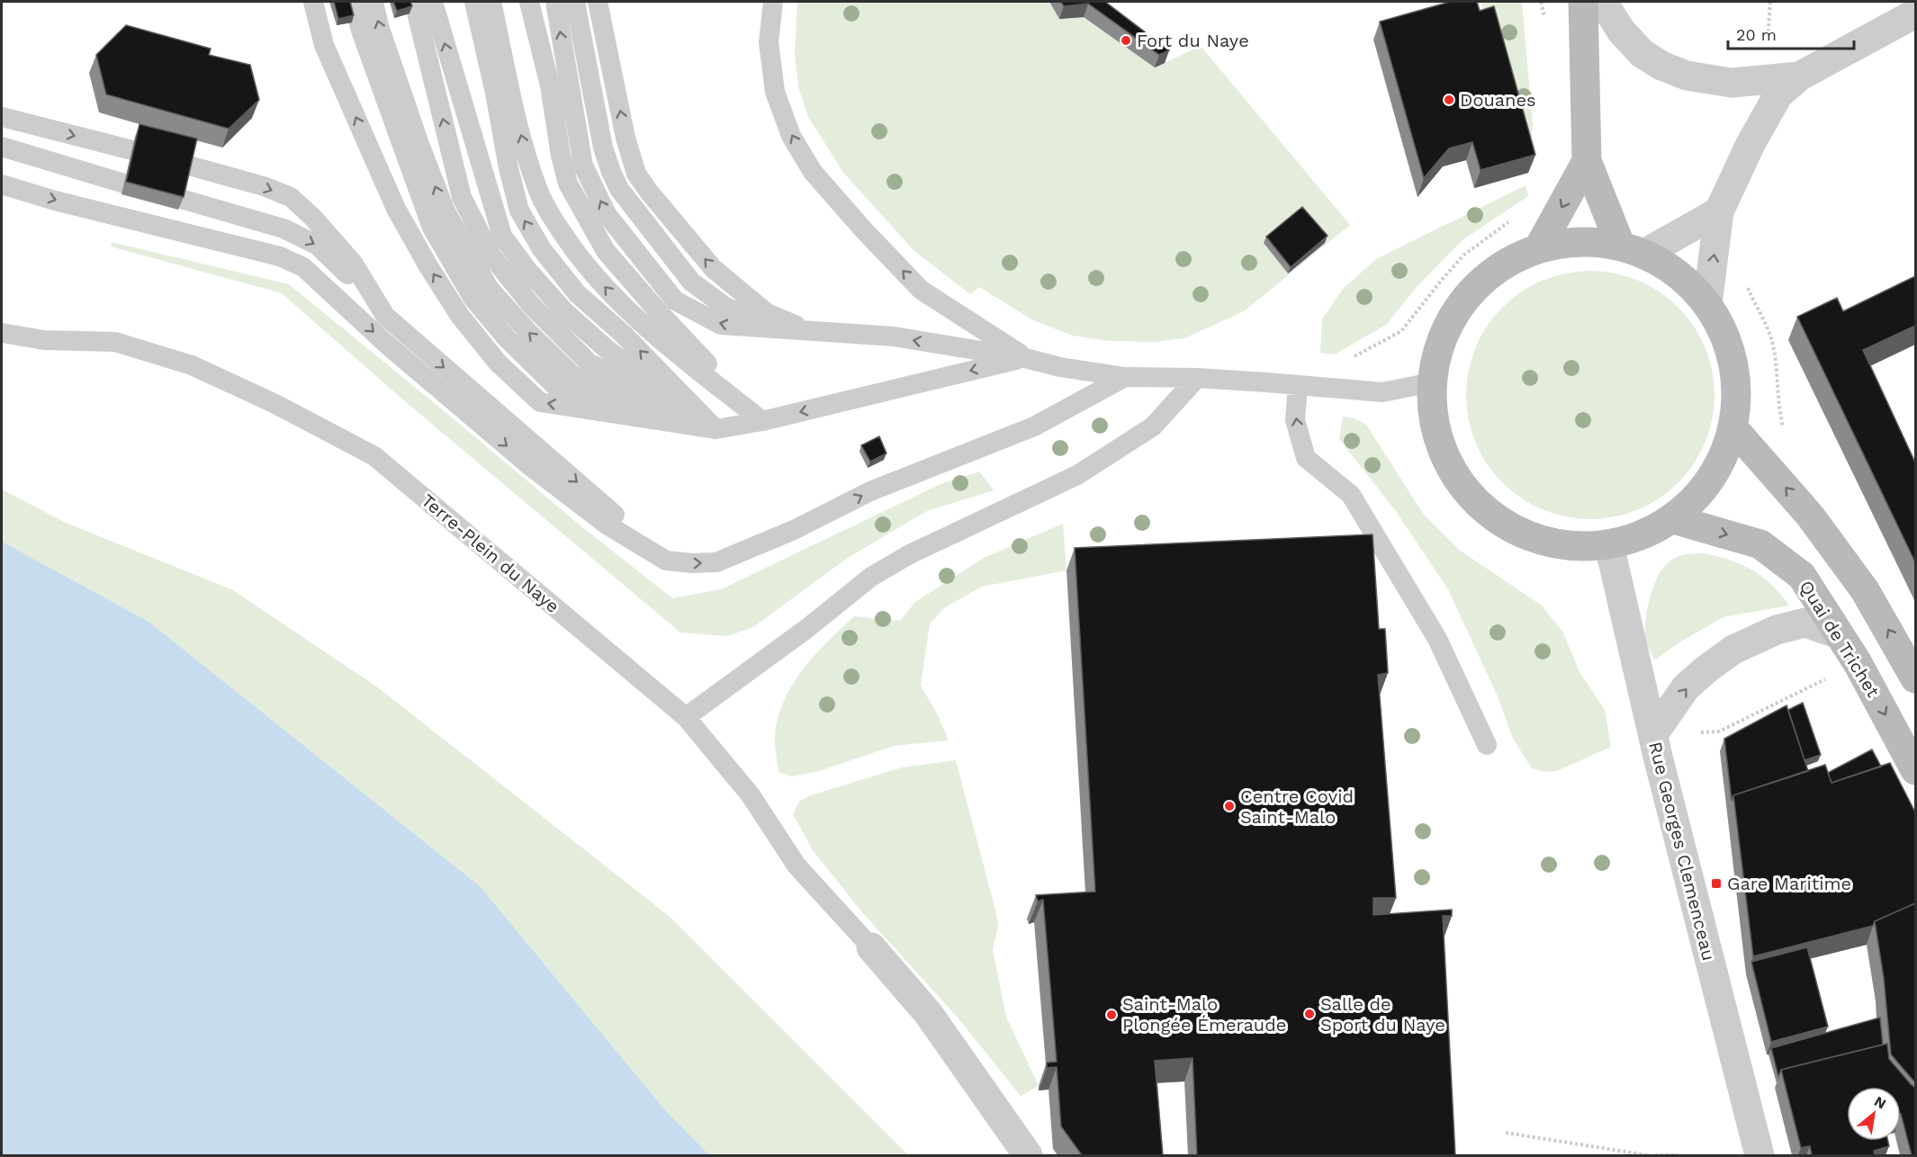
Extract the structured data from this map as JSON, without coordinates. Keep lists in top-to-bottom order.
{
  "streets": {
    "main road": ["Quai de Trichet"],
    "street": ["Rue Georges Clemenceau"],
    "lane": ["Terre-Plein du Naye"]
  },
  "places": {
    "other": [
      "Fort du Naye",
      "Douanes",
      "Centre Covid Saint-Malo",
      "Salle de Sport du Naye",
      "Saint-Malo Plongée Émeraude"
    ],
    "transit": ["Gare Maritime"]
  },
  "scale_bar": "20 m",
  "north": "top right"
}
